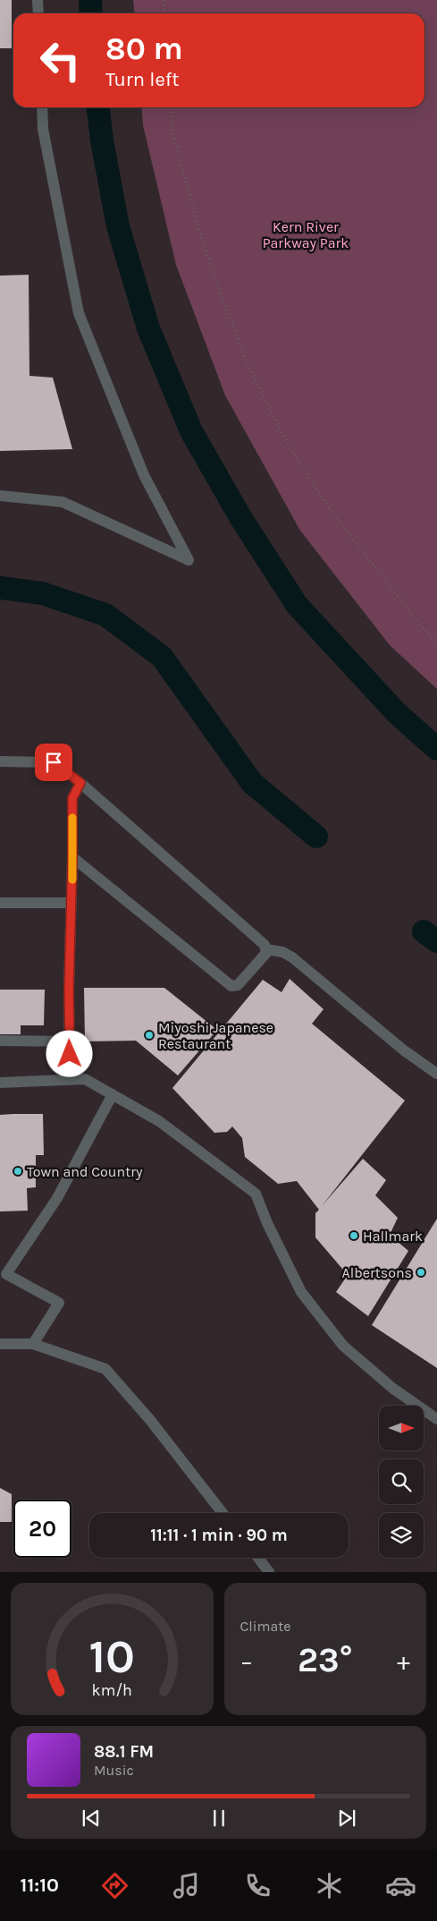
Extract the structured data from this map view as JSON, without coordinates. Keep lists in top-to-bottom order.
{
  "parks": ["Kern River Parkway Park"],
  "places": [
    "Miyoshi Japanese Restaurant",
    "Town and Country",
    "Hallmark",
    "Albertsons"
  ],
  "north": "right",
  "page": {
    "turn": ["80 m", "Turn left"],
    "limit": "20",
    "trip": "11:11 · 1 min · 90 m",
    "tile": "Climate",
    "heat": ["−", "23°", "+"],
    "song": ["88.1 FM", "Music"],
    "tabs": "11:10",
    "gauge": ["10", "km/h"]
  }
}
